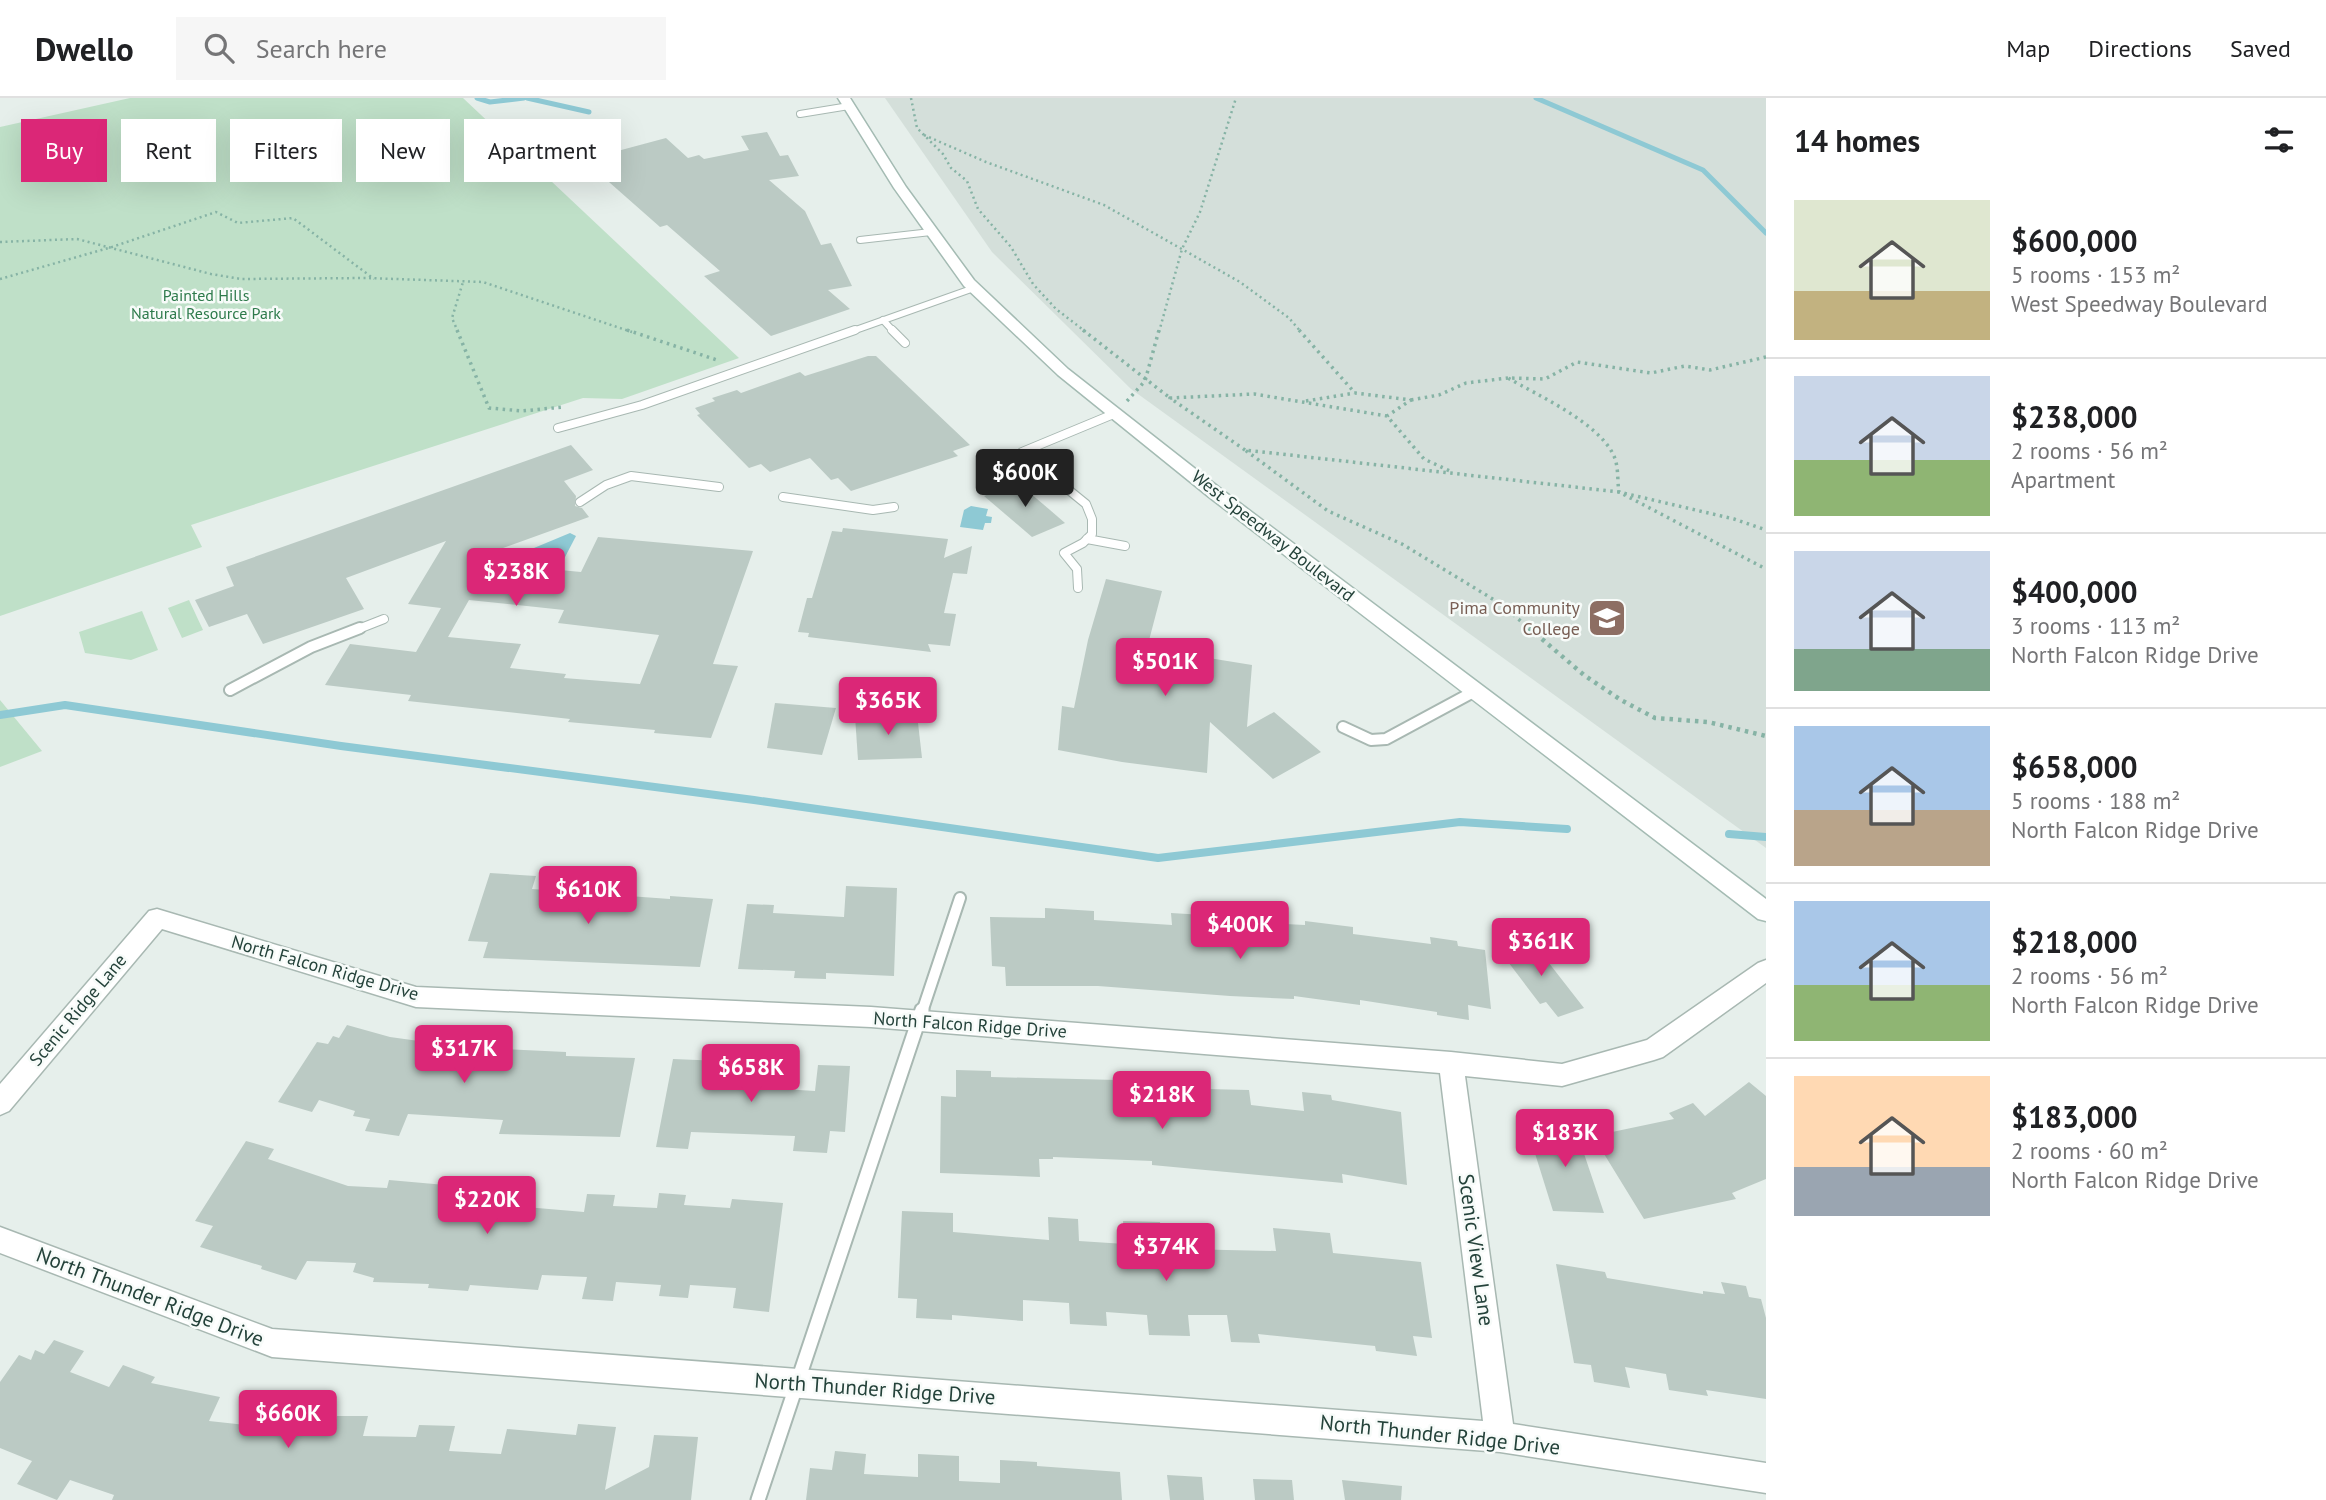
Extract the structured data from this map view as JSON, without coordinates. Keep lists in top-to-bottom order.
{
  "streets": {
    "street": [
      "West Speedway Boulevard",
      "North Falcon Ridge Drive",
      "Scenic Ridge Lane",
      "Scenic View Lane",
      "North Thunder Ridge Drive"
    ]
  },
  "crossings": [
    ["North Falcon Ridge Drive", "Scenic Ridge Lane"],
    ["North Falcon Ridge Drive", "Scenic View Lane"],
    ["Scenic View Lane", "North Thunder Ridge Drive"]
  ],
  "parks": ["Painted Hills Natural Resource Park"],
  "places": {
    "school or university": ["Pima Community College"]
  },
  "page": {
    "header": "Dwello",
    "search": "Search here",
    "nav": ["Map", "Directions", "Saved"],
    "heading": "14 homes",
    "chip": [
      "Buy",
      "Rent",
      "Filters",
      "New",
      "Apartment"
    ],
    "list": [
      {
        "name": "$600,000",
        "note": "5 rooms · 153 m² · West Speedway Boulevard"
      },
      {
        "name": "$238,000",
        "note": "2 rooms · 56 m² · Apartment"
      },
      {
        "name": "$400,000",
        "note": "3 rooms · 113 m² · North Falcon Ridge Drive"
      },
      {
        "name": "$658,000",
        "note": "5 rooms · 188 m² · North Falcon Ridge Drive"
      },
      {
        "name": "$218,000",
        "note": "2 rooms · 56 m² · North Falcon Ridge Drive"
      },
      {
        "name": "$183,000",
        "note": "2 rooms · 60 m² · North Falcon Ridge Drive"
      }
    ],
    "price": [
      "$600K",
      "$238K",
      "$501K",
      "$365K",
      "$610K",
      "$400K",
      "$361K",
      "$317K",
      "$658K",
      "$218K",
      "$183K",
      "$220K",
      "$374K",
      "$660K"
    ]
  }
}
